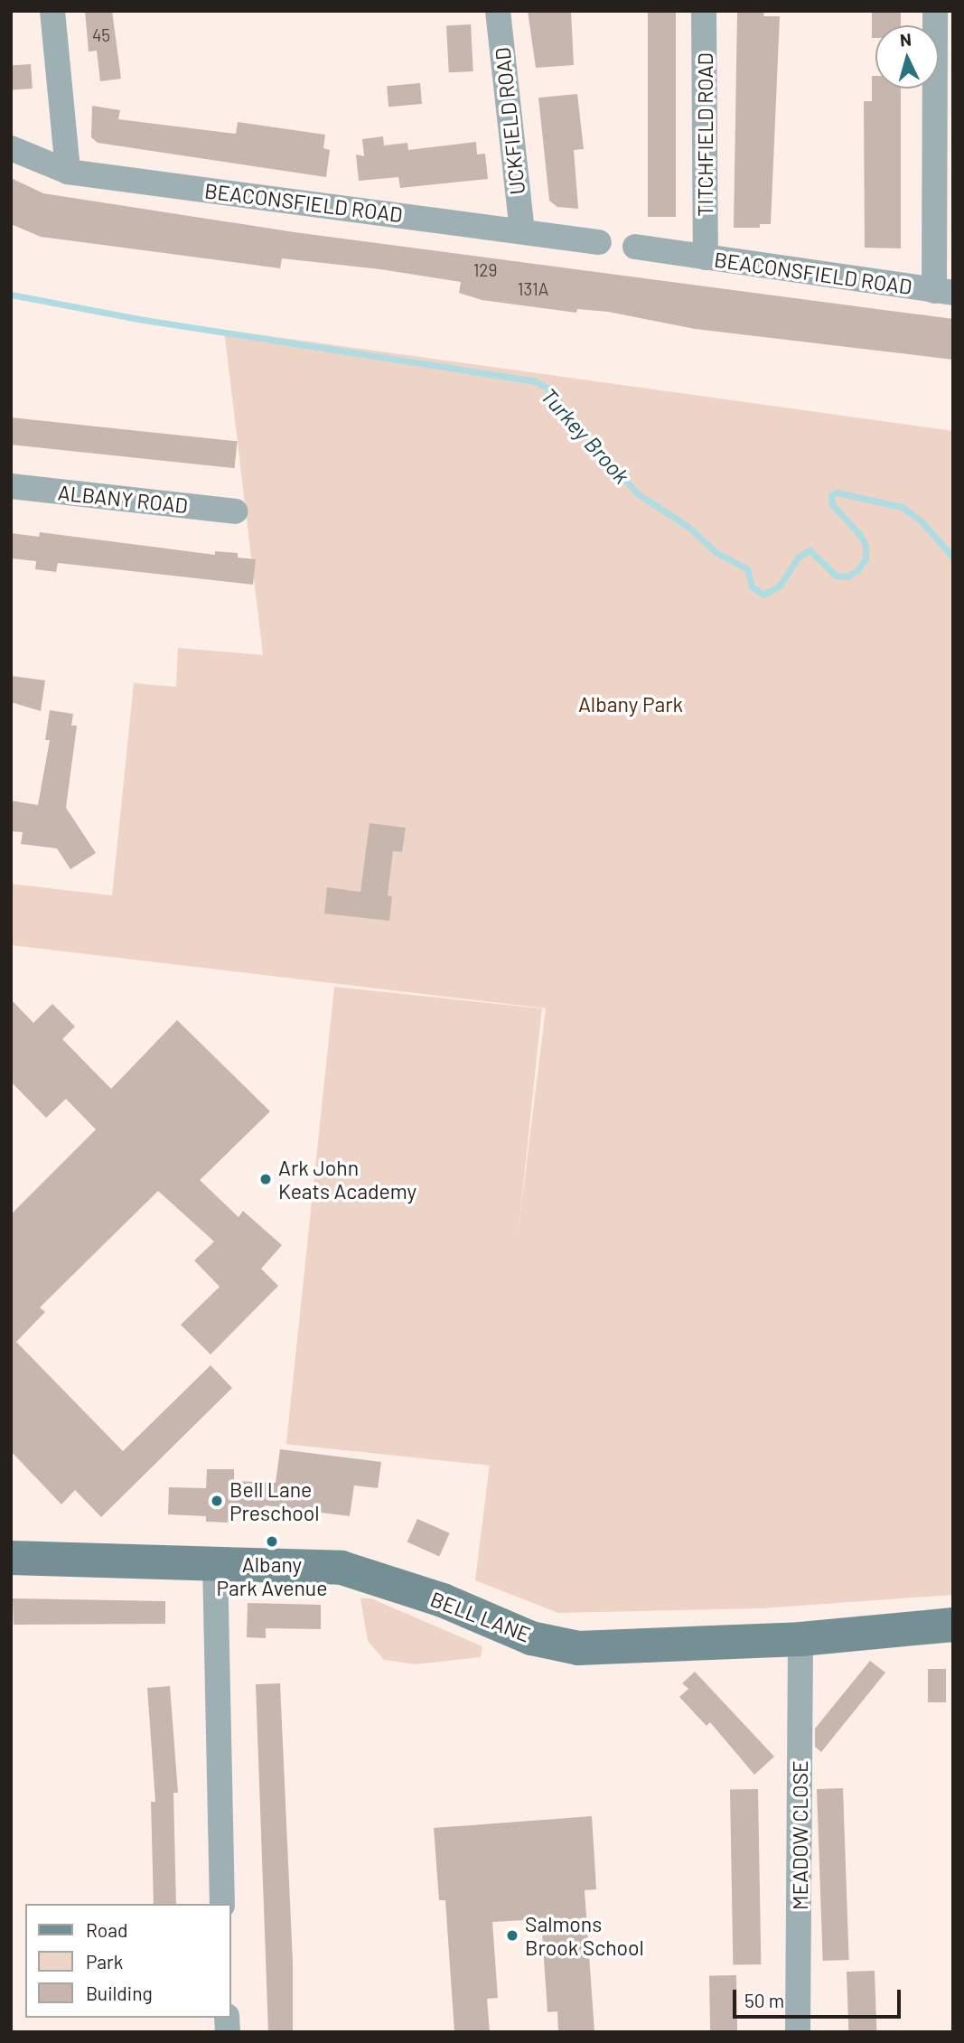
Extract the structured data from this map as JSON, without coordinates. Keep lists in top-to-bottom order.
{
  "streets": {
    "street": [
      "UCKFIELD ROAD",
      "TITCHFIELD ROAD",
      "BEACONSFIELD ROAD",
      "ALBANY ROAD",
      "BELL LANE",
      "MEADOW CLOSE"
    ]
  },
  "crossings": [
    ["UCKFIELD ROAD", "BEACONSFIELD ROAD"],
    ["TITCHFIELD ROAD", "BEACONSFIELD ROAD"],
    ["BELL LANE", "MEADOW CLOSE"]
  ],
  "water": ["Turkey Brook"],
  "parks": ["Albany Park"],
  "places": [
    "Ark John Keats Academy",
    "Bell Lane Preschool",
    "Albany Park Avenue",
    "Salmons Brook School"
  ],
  "house_numbers": ["45", "129", "131A"],
  "legend": ["Road", "Park", "Building"],
  "scale_bar": "50 m",
  "north": "top"
}
